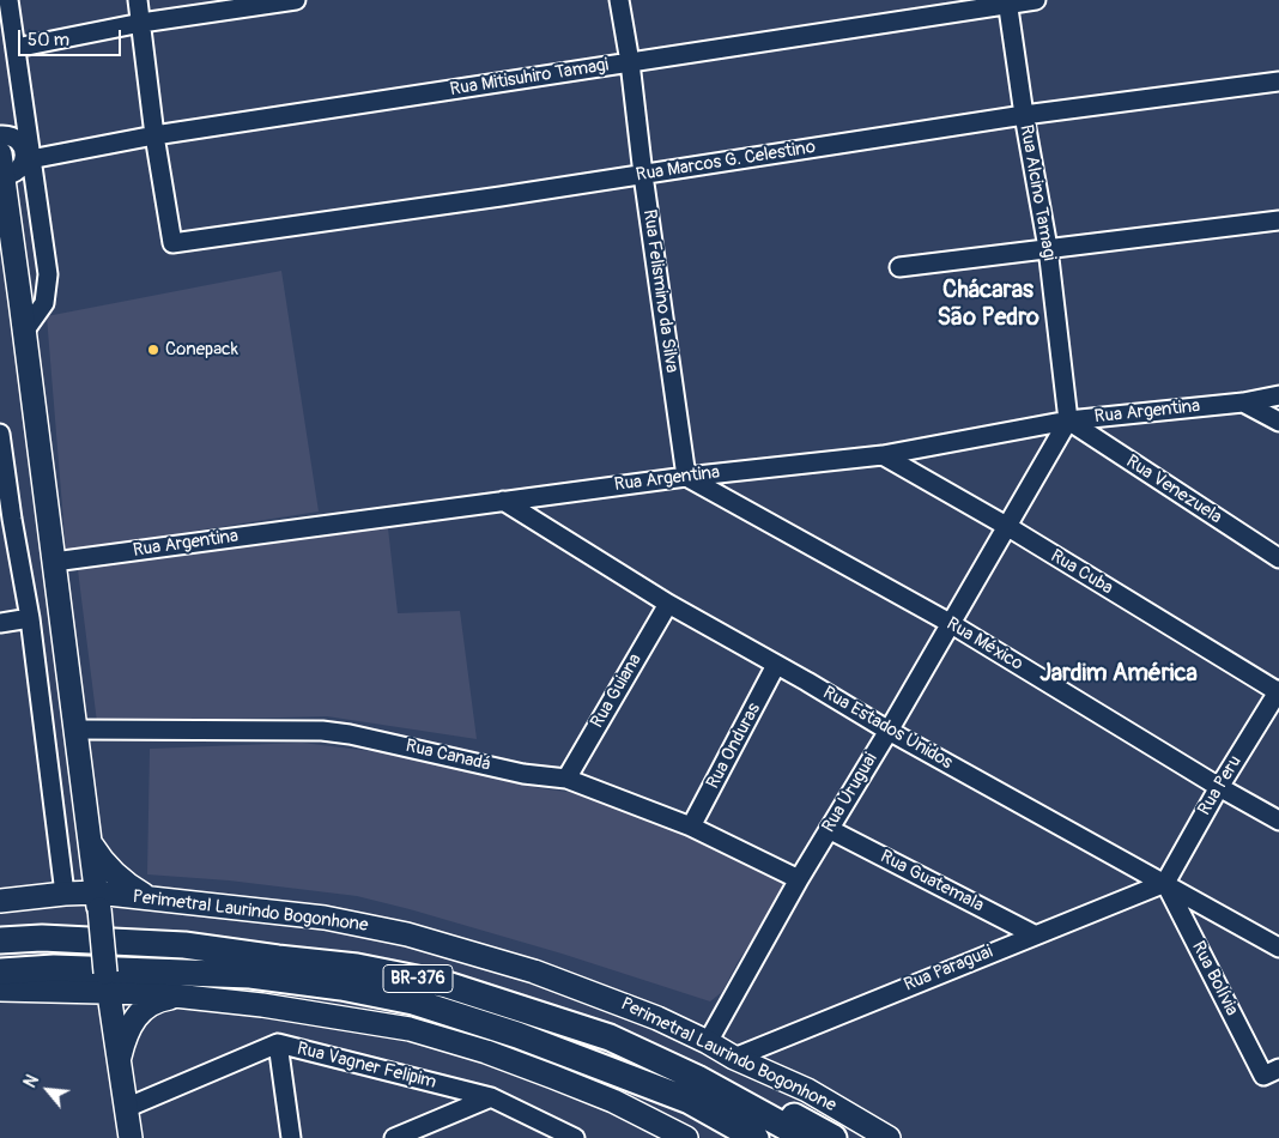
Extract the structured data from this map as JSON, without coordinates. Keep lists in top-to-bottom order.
{
  "streets": {
    "highway": ["BR-376"],
    "main road": ["Perimetral Laurindo Bogonhone"],
    "street": [
      "Rua Mitisuhiro Tamagi",
      "Rua Marcos G. Celestino",
      "Rua Alcino Tamagi",
      "Rua Felismino da Silva",
      "Rua Argentina",
      "Rua Venezuela",
      "Rua Cuba",
      "Rua México",
      "Rua Guiana",
      "Rua Estados Unidos",
      "Rua Onduras",
      "Rua Canadá",
      "Rua Peru",
      "Rua Uruguai",
      "Rua Guatemala",
      "Rua Paraguai",
      "Rua Bolívia",
      "Rua Vagner Felipim"
    ]
  },
  "crossings": [
    ["Rua Mitisuhiro Tamagi", "Rua Marcos G. Celestino"],
    ["Rua Mitisuhiro Tamagi", "Rua Alcino Tamagi"],
    ["Rua Mitisuhiro Tamagi", "Rua Felismino da Silva"],
    ["Rua Marcos G. Celestino", "Rua Alcino Tamagi"],
    ["Rua Marcos G. Celestino", "Rua Felismino da Silva"],
    ["Rua Alcino Tamagi", "Rua Argentina"],
    ["Rua Alcino Tamagi", "Rua Venezuela"],
    ["Rua Alcino Tamagi", "Rua Uruguai"],
    ["Rua Felismino da Silva", "Rua Argentina"],
    ["Rua Felismino da Silva", "Rua México"],
    ["Rua Argentina", "Rua Venezuela"],
    ["Rua Argentina", "Rua Cuba"],
    ["Rua Argentina", "Rua México"],
    ["Rua Argentina", "Rua Estados Unidos"],
    ["Rua Argentina", "Rua Uruguai"],
    ["Rua Venezuela", "Rua Uruguai"],
    ["Rua Cuba", "Rua Peru"],
    ["Rua Cuba", "Rua Uruguai"],
    ["Rua México", "Rua Peru"],
    ["Rua México", "Rua Uruguai"],
    ["Rua Guiana", "Rua Estados Unidos"],
    ["Rua Guiana", "Rua Canadá"],
    ["Rua Estados Unidos", "Rua Onduras"],
    ["Rua Estados Unidos", "Rua Peru"],
    ["Rua Estados Unidos", "Rua Uruguai"],
    ["Rua Estados Unidos", "Rua Paraguai"],
    ["Rua Estados Unidos", "Rua Bolívia"],
    ["Rua Onduras", "Rua Canadá"],
    ["Rua Canadá", "Rua Uruguai"],
    ["Rua Peru", "Rua Paraguai"],
    ["Rua Peru", "Rua Bolívia"],
    ["Rua Uruguai", "Rua Guatemala"],
    ["Rua Uruguai", "Perimetral Laurindo Bogonhone"],
    ["Rua Guatemala", "Rua Paraguai"],
    ["Perimetral Laurindo Bogonhone", "Rua Paraguai"],
    ["Rua Paraguai", "Rua Bolívia"]
  ],
  "districts": ["Chácaras São Pedro", "Jardim América"],
  "places": ["Conepack"],
  "scale_bar": "50 m",
  "north": "top left"
}
